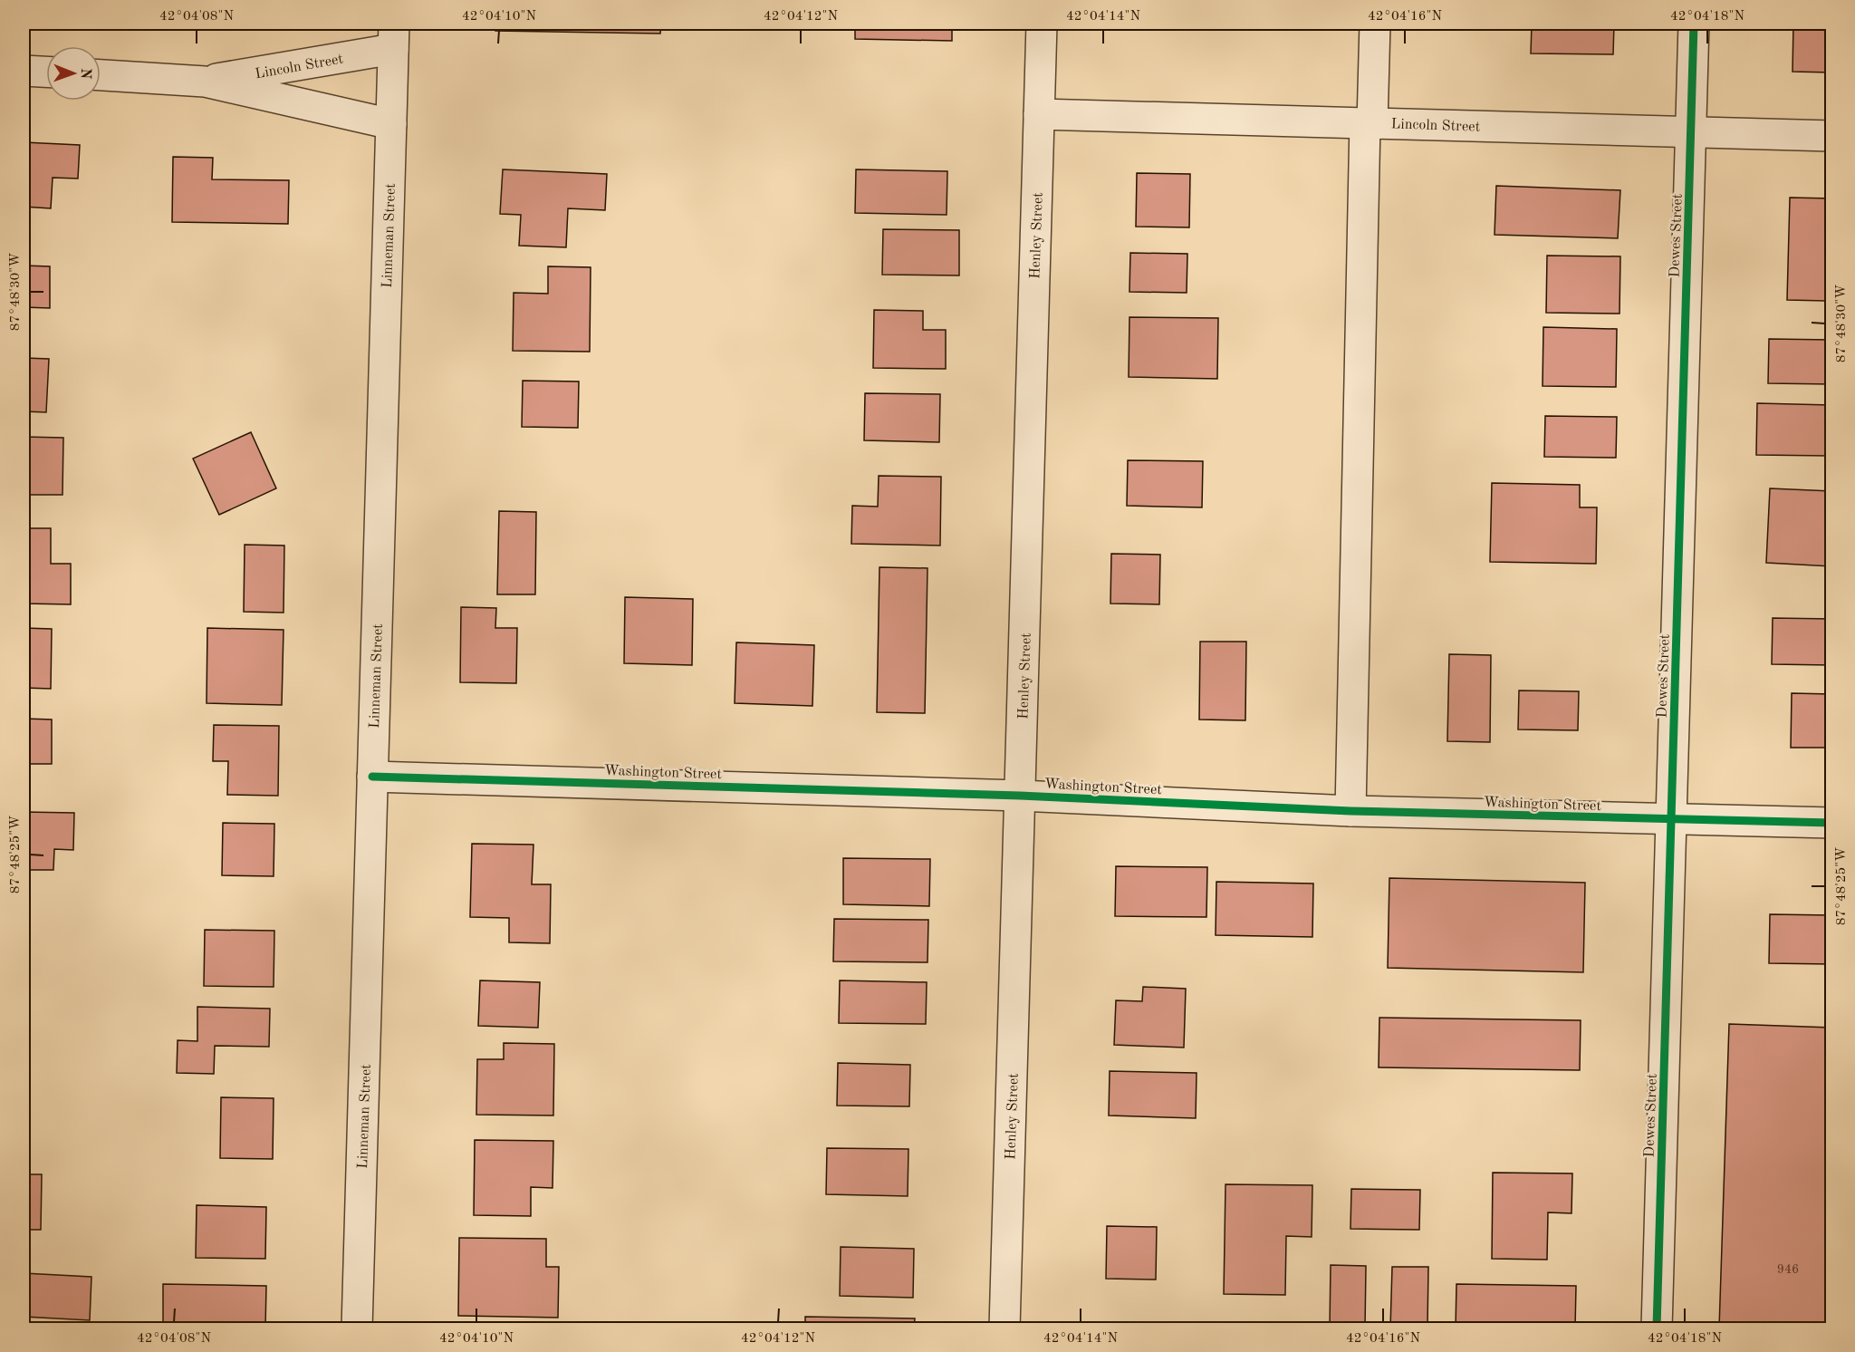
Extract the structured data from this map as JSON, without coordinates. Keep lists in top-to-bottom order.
{
  "streets": {
    "street": [
      "Lincoln Street",
      "Linneman Street",
      "Henley Street",
      "Dewes Street",
      "Washington Street"
    ]
  },
  "crossings": [
    ["Lincoln Street", "Linneman Street"],
    ["Lincoln Street", "Henley Street"],
    ["Lincoln Street", "Dewes Street"],
    ["Linneman Street", "Washington Street"],
    ["Henley Street", "Washington Street"],
    ["Dewes Street", "Washington Street"]
  ],
  "house_numbers": ["946"],
  "north": "right",
  "coordinates": [
    "42°04'08\"N",
    "42°04'10\"N",
    "42°04'12\"N",
    "42°04'14\"N",
    "42°04'16\"N",
    "42°04'18\"N",
    "87°48'30\"W",
    "87°48'25\"W"
  ]
}
